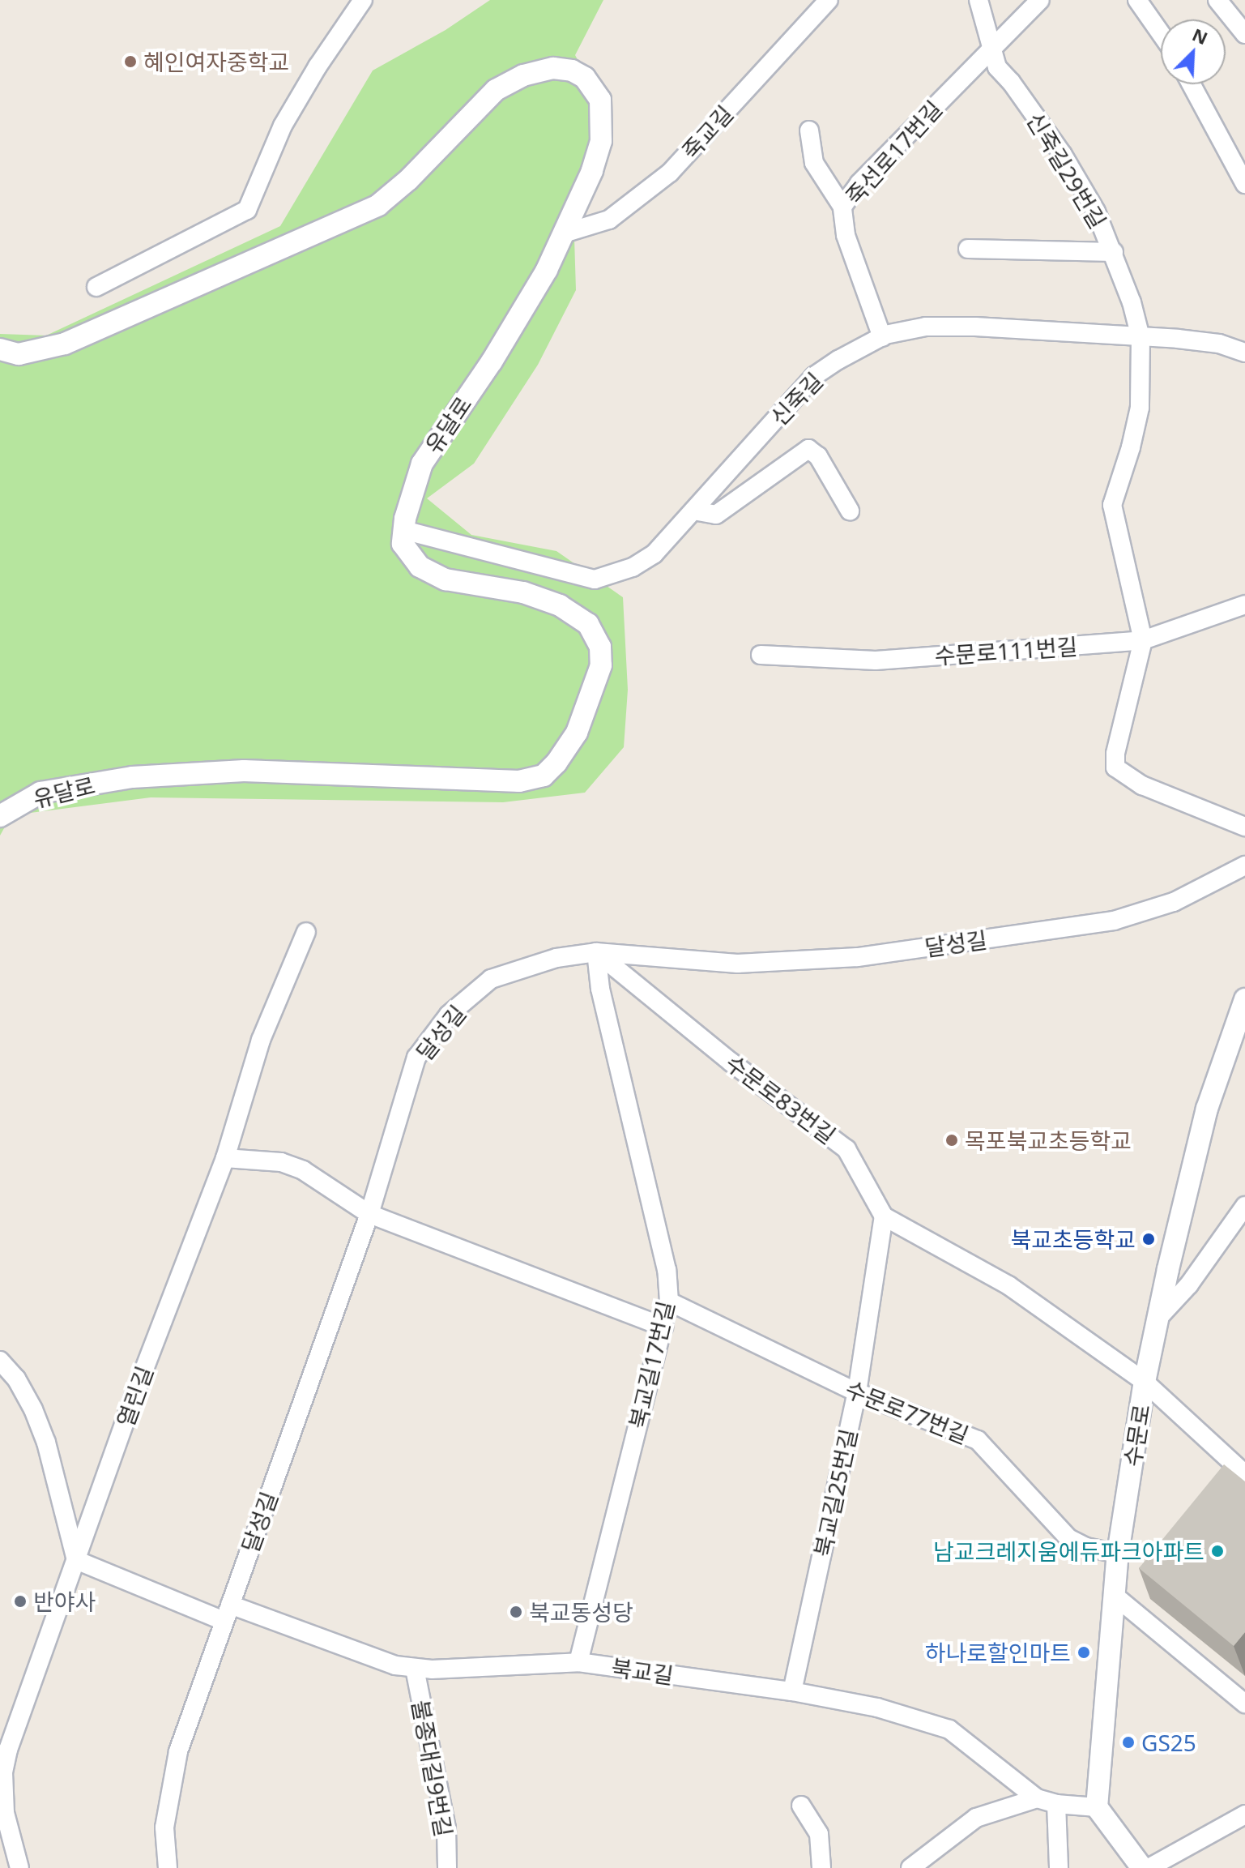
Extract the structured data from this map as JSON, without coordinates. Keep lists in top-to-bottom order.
{
  "streets": {
    "street": [
      "죽교길",
      "죽선로17번길",
      "신죽길29번길",
      "신죽길",
      "유달로",
      "수문로111번길",
      "달성길",
      "수문로83번길",
      "북교길17번길",
      "열린길",
      "수문로77번길",
      "수문로",
      "북교길25번길",
      "북교길",
      "불종대길9번길"
    ]
  },
  "crossings": [
    ["죽교길", "유달로"],
    ["죽선로17번길", "신죽길29번길"],
    ["죽선로17번길", "신죽길"],
    ["신죽길29번길", "신죽길"],
    ["신죽길29번길", "수문로111번길"],
    ["신죽길", "유달로"],
    ["달성길", "수문로83번길"],
    ["달성길", "북교길17번길"],
    ["달성길", "북교길"],
    ["수문로83번길", "북교길17번길"],
    ["수문로83번길", "북교길25번길"],
    ["북교길17번길", "수문로77번길"],
    ["북교길17번길", "북교길"],
    ["열린길", "북교길"],
    ["수문로77번길", "수문로"],
    ["수문로77번길", "북교길25번길"],
    ["북교길25번길", "북교길"],
    ["북교길", "불종대길9번길"]
  ],
  "places": [
    "혜인여자중학교",
    "목포북교초등학교",
    "북교초등학교",
    "남교크레지움에듀파크아파트",
    "반야사",
    "북교동성당",
    "하나로할인마트",
    "GS25"
  ],
  "north": "top right"
}
